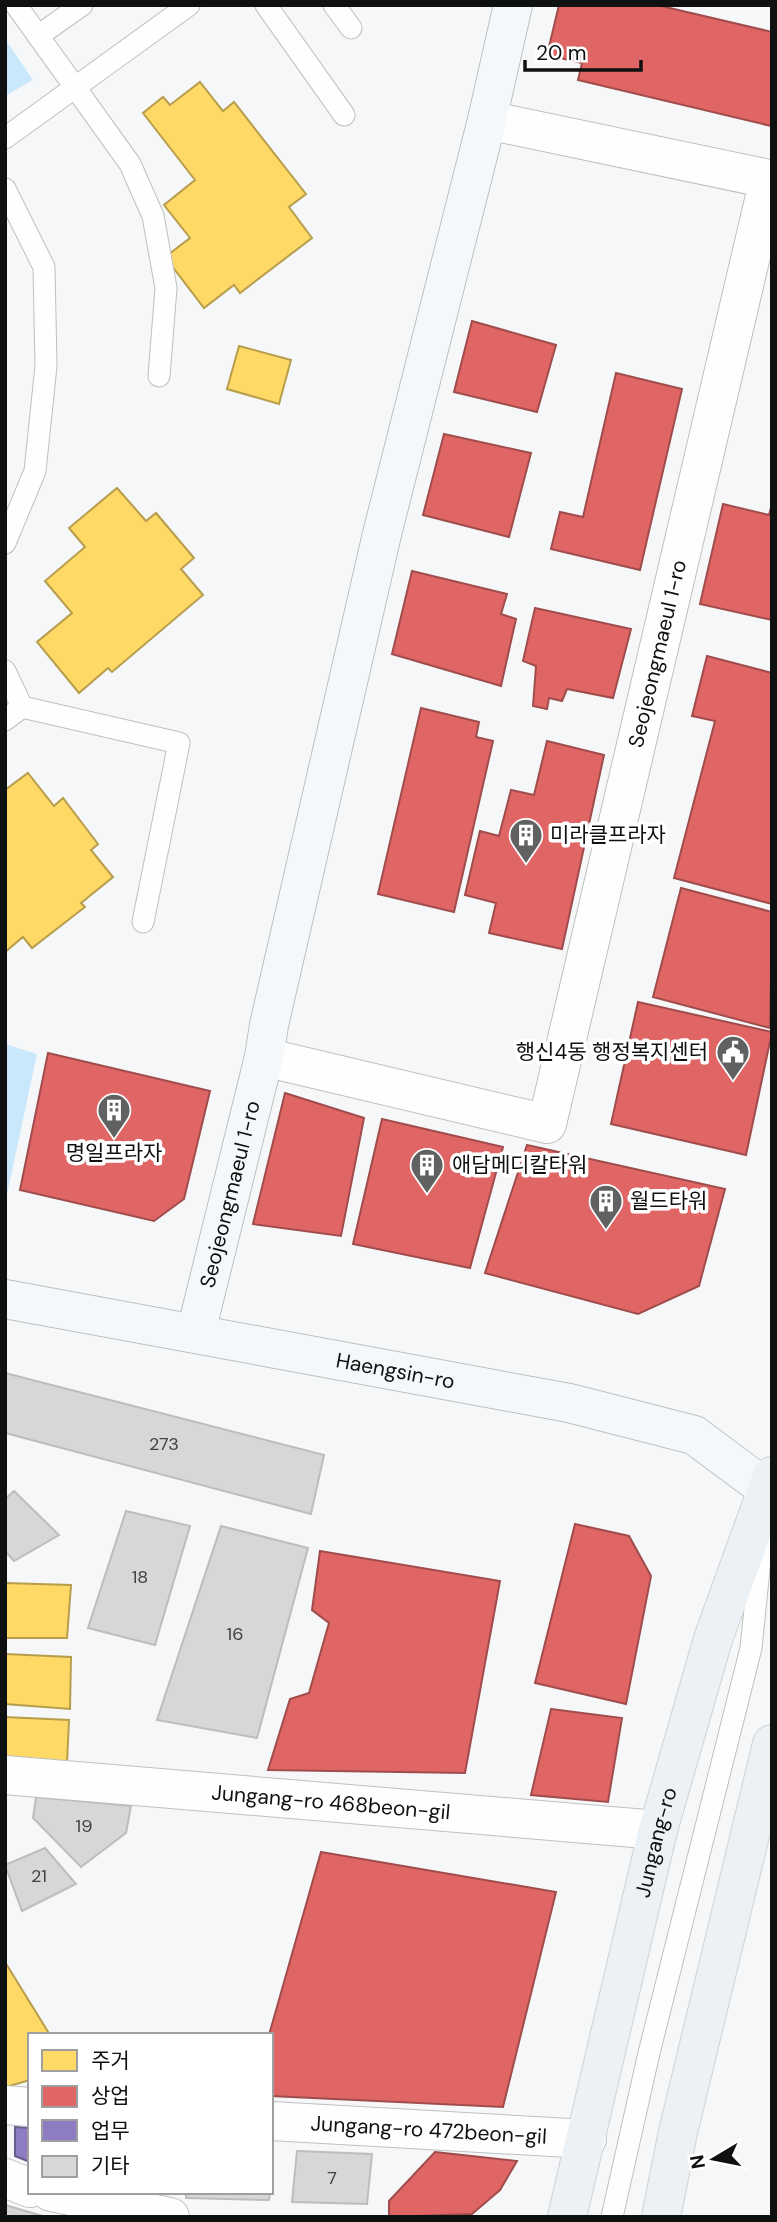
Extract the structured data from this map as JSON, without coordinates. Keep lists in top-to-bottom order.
{
  "streets": {
    "main road": ["Jungang-ro"],
    "street": [
      "Seojeongmaeul 1-ro",
      "Haengsin-ro",
      "Jungang-ro 468beon-gil",
      "Jungang-ro 472beon-gil"
    ]
  },
  "crossings": [
    ["Seojeongmaeul 1-ro", "Haengsin-ro"],
    ["Haengsin-ro", "Jungang-ro"],
    ["Jungang-ro 468beon-gil", "Jungang-ro"],
    ["Jungang-ro", "Jungang-ro 472beon-gil"]
  ],
  "places": {
    "building": [
      "미라클프라자",
      "명일프라자",
      "애담메디칼타워",
      "월드타워"
    ],
    "public building": ["행신4동 행정복지센터"]
  },
  "house_numbers": [
    "273",
    "18",
    "16",
    "19",
    "21",
    "7"
  ],
  "legend": [
    "주거",
    "상업",
    "업무",
    "기타"
  ],
  "scale_bar": "20 m",
  "north": "left"
}
